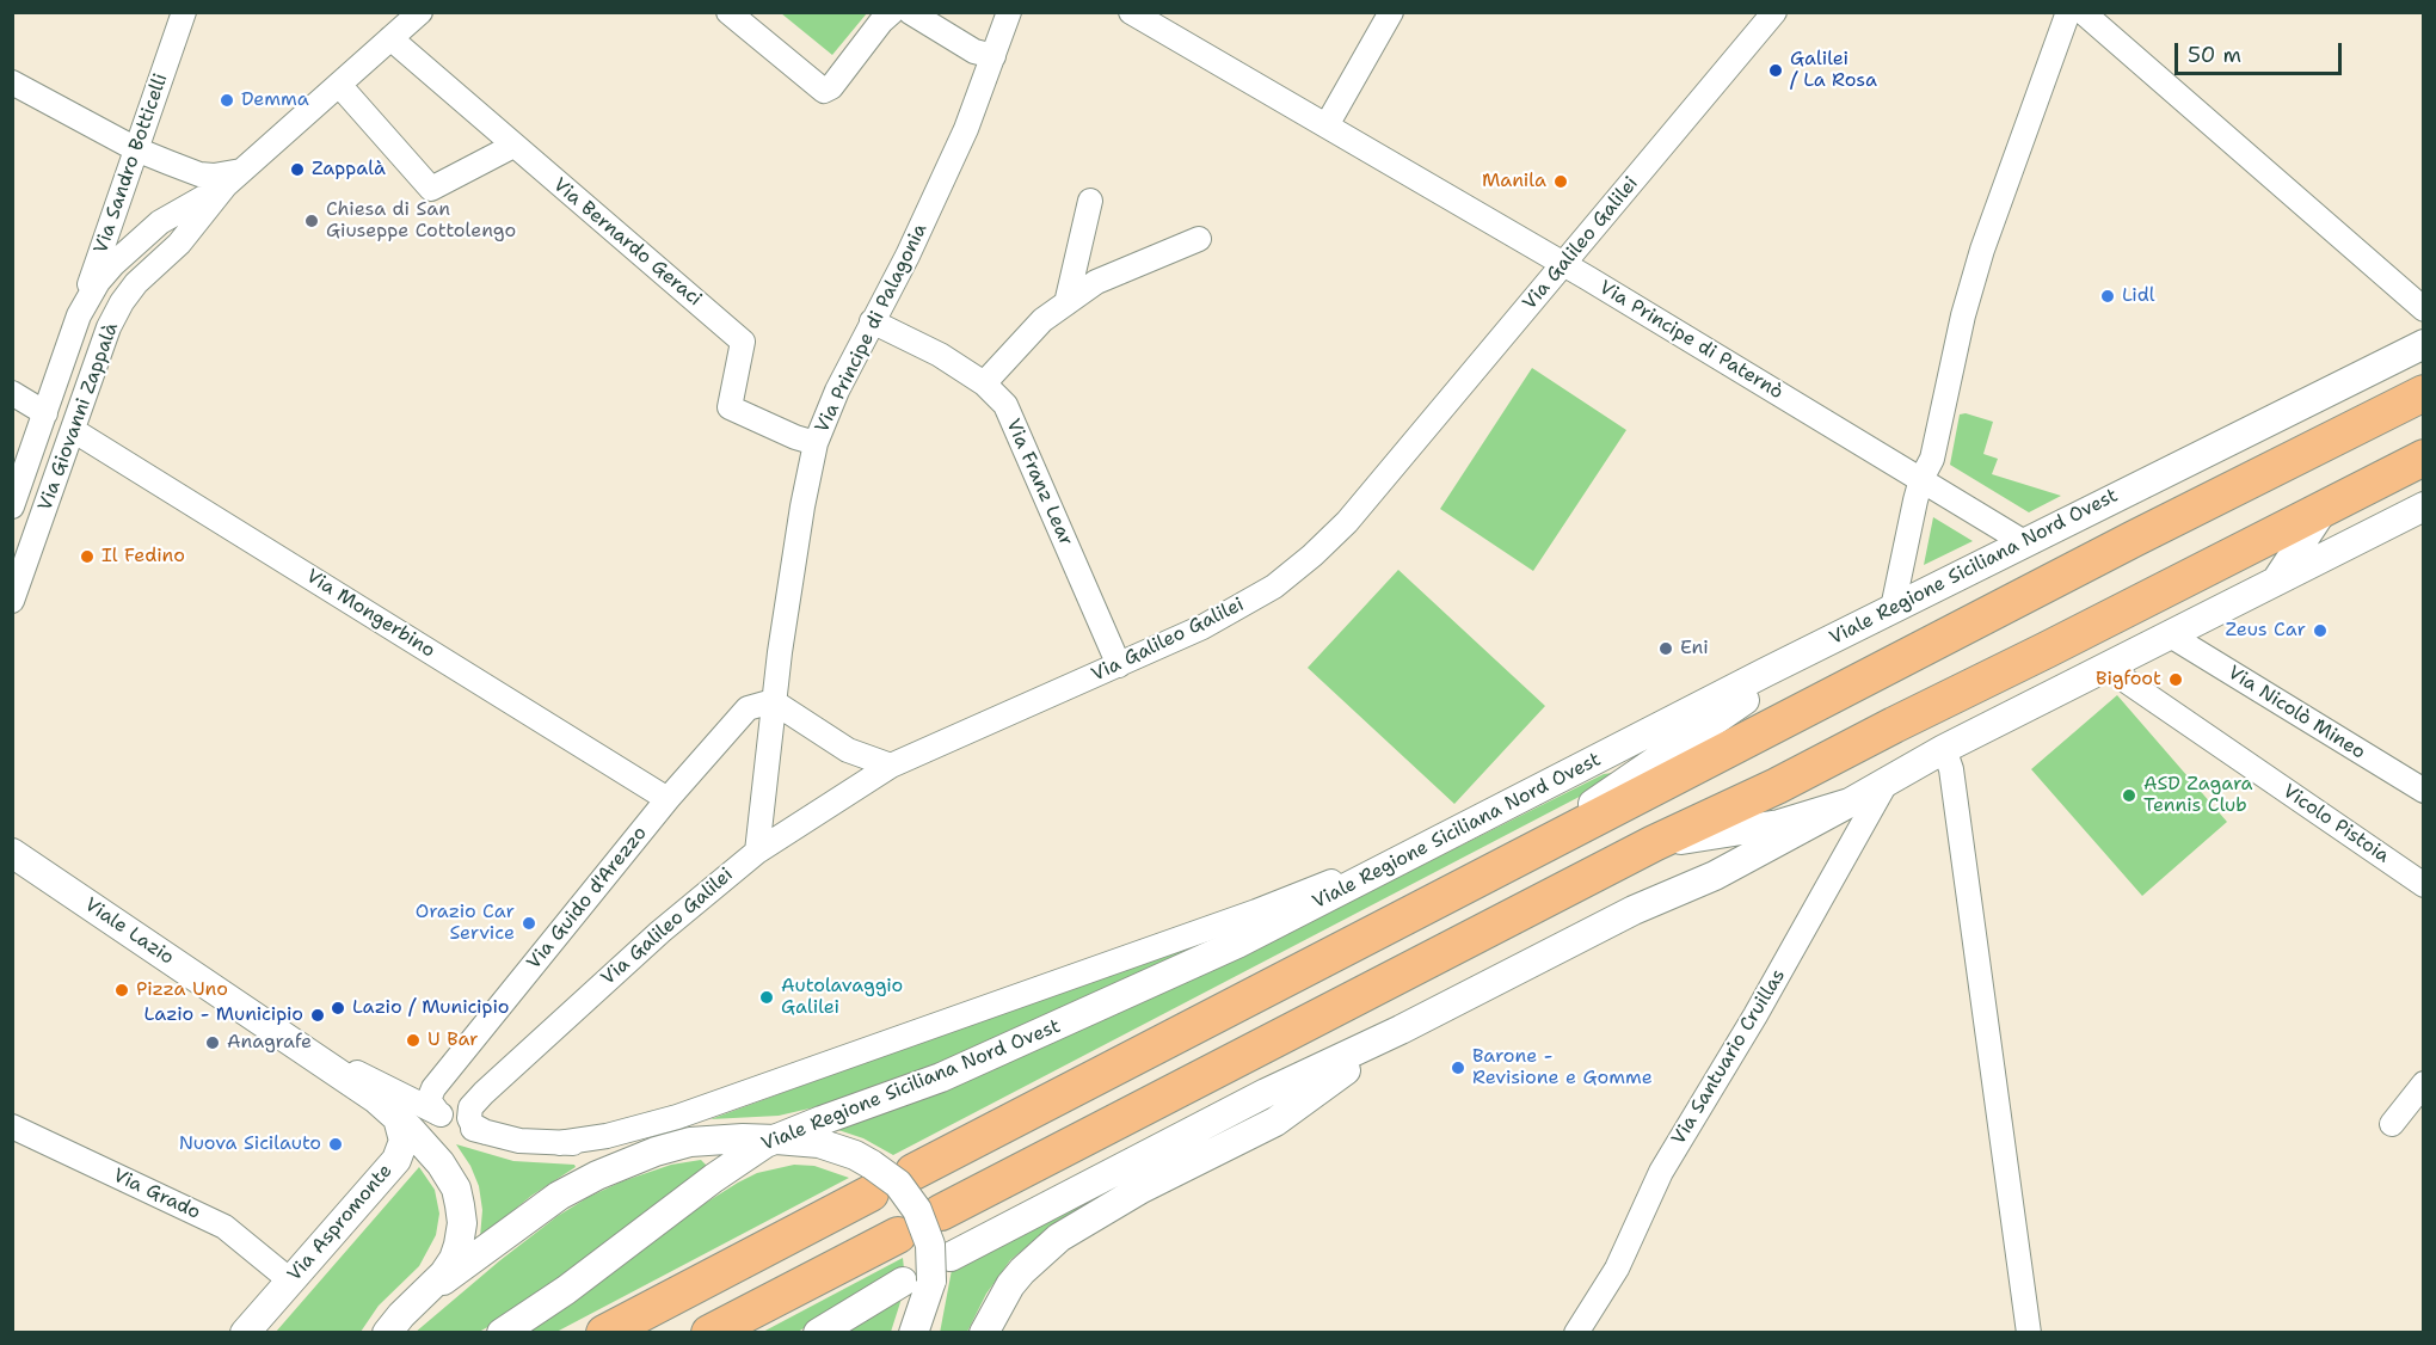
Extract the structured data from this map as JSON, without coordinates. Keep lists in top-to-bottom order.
{
  "streets": {
    "street": [
      "Via Sandro Botticelli",
      "Via Bernardo Geraci",
      "Via Galileo Galilei",
      "Via Principe di Palagonia",
      "Via Principe di Paternò",
      "Via Giovanni Zappalà",
      "Via Franz Lear",
      "Viale Regione Siciliana Nord Ovest",
      "Via Mongerbino",
      "Via Nicolò Mineo",
      "Vicolo Pistoia",
      "Via Guido d'Arezzo",
      "Viale Lazio",
      "Via Santuario Cruillas",
      "Via Grado",
      "Via Aspromonte"
    ]
  },
  "crossings": [
    ["Via Sandro Botticelli", "Via Giovanni Zappalà"],
    ["Via Bernardo Geraci", "Via Principe di Palagonia"],
    ["Via Bernardo Geraci", "Via Giovanni Zappalà"],
    ["Via Galileo Galilei", "Via Principe di Palagonia"],
    ["Via Galileo Galilei", "Via Principe di Paternò"],
    ["Via Galileo Galilei", "Via Franz Lear"],
    ["Via Principe di Palagonia", "Via Franz Lear"],
    ["Via Principe di Palagonia", "Via Guido d'Arezzo"],
    ["Via Principe di Paternò", "Viale Regione Siciliana Nord Ovest"],
    ["Via Giovanni Zappalà", "Via Mongerbino"],
    ["Via Mongerbino", "Via Guido d'Arezzo"],
    ["Viale Lazio", "Via Aspromonte"],
    ["Via Grado", "Via Aspromonte"]
  ],
  "places": [
    "Galilei / La Rosa",
    "Demma",
    "Zappalà",
    "Manila",
    "Chiesa di San Giuseppe Cottolengo",
    "Lidl",
    "Il Fedino",
    "Zeus Car",
    "Eni",
    "Bigfoot",
    "ASD Zagara Tennis Club",
    "Orazio Car Service",
    "Pizza Uno",
    "Autolavaggio Galilei",
    "Lazio / Municipio",
    "Lazio - Municipio",
    "U Bar",
    "Anagrafe",
    "Barone - Revisione e Gomme",
    "Nuova Sicilauto"
  ],
  "scale_bar": "50 m"
}
